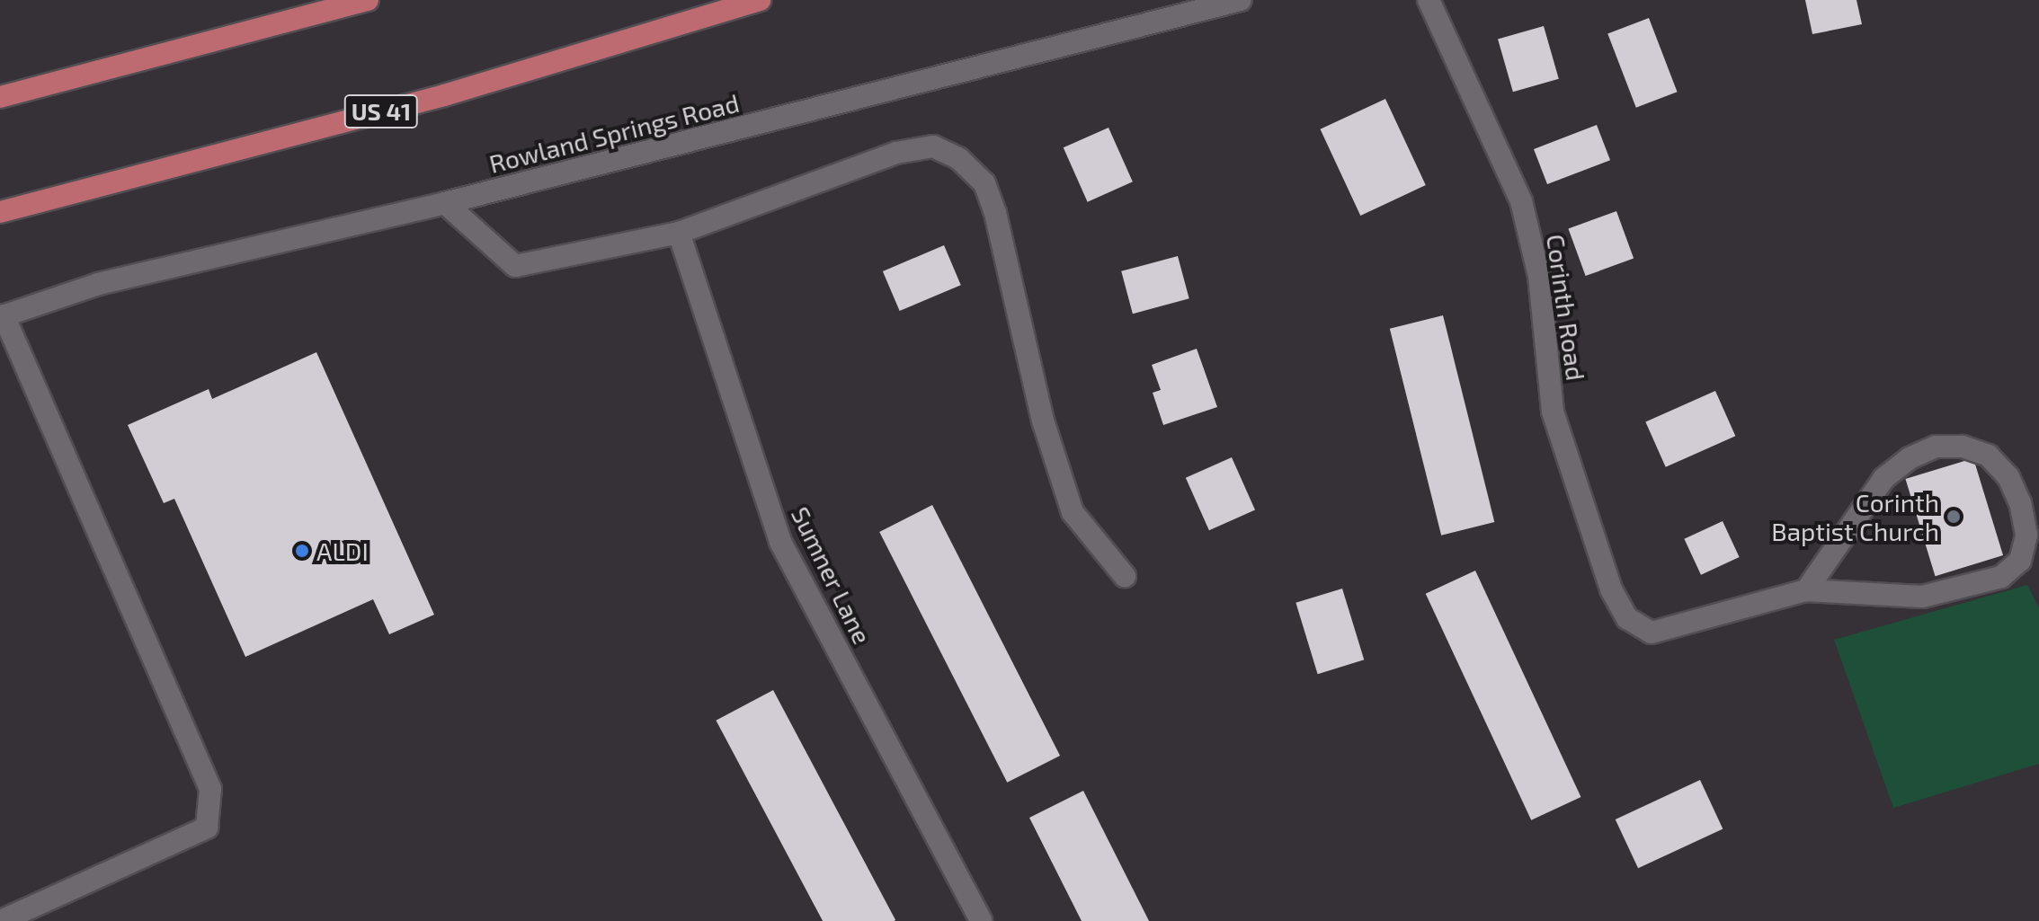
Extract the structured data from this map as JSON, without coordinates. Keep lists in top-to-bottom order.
{
  "streets": {
    "main road": ["US 41"],
    "street": ["Rowland Springs Road", "Corinth Road", "Sumner Lane"]
  },
  "places": ["Corinth Baptist Church", "ALDI"]
}
